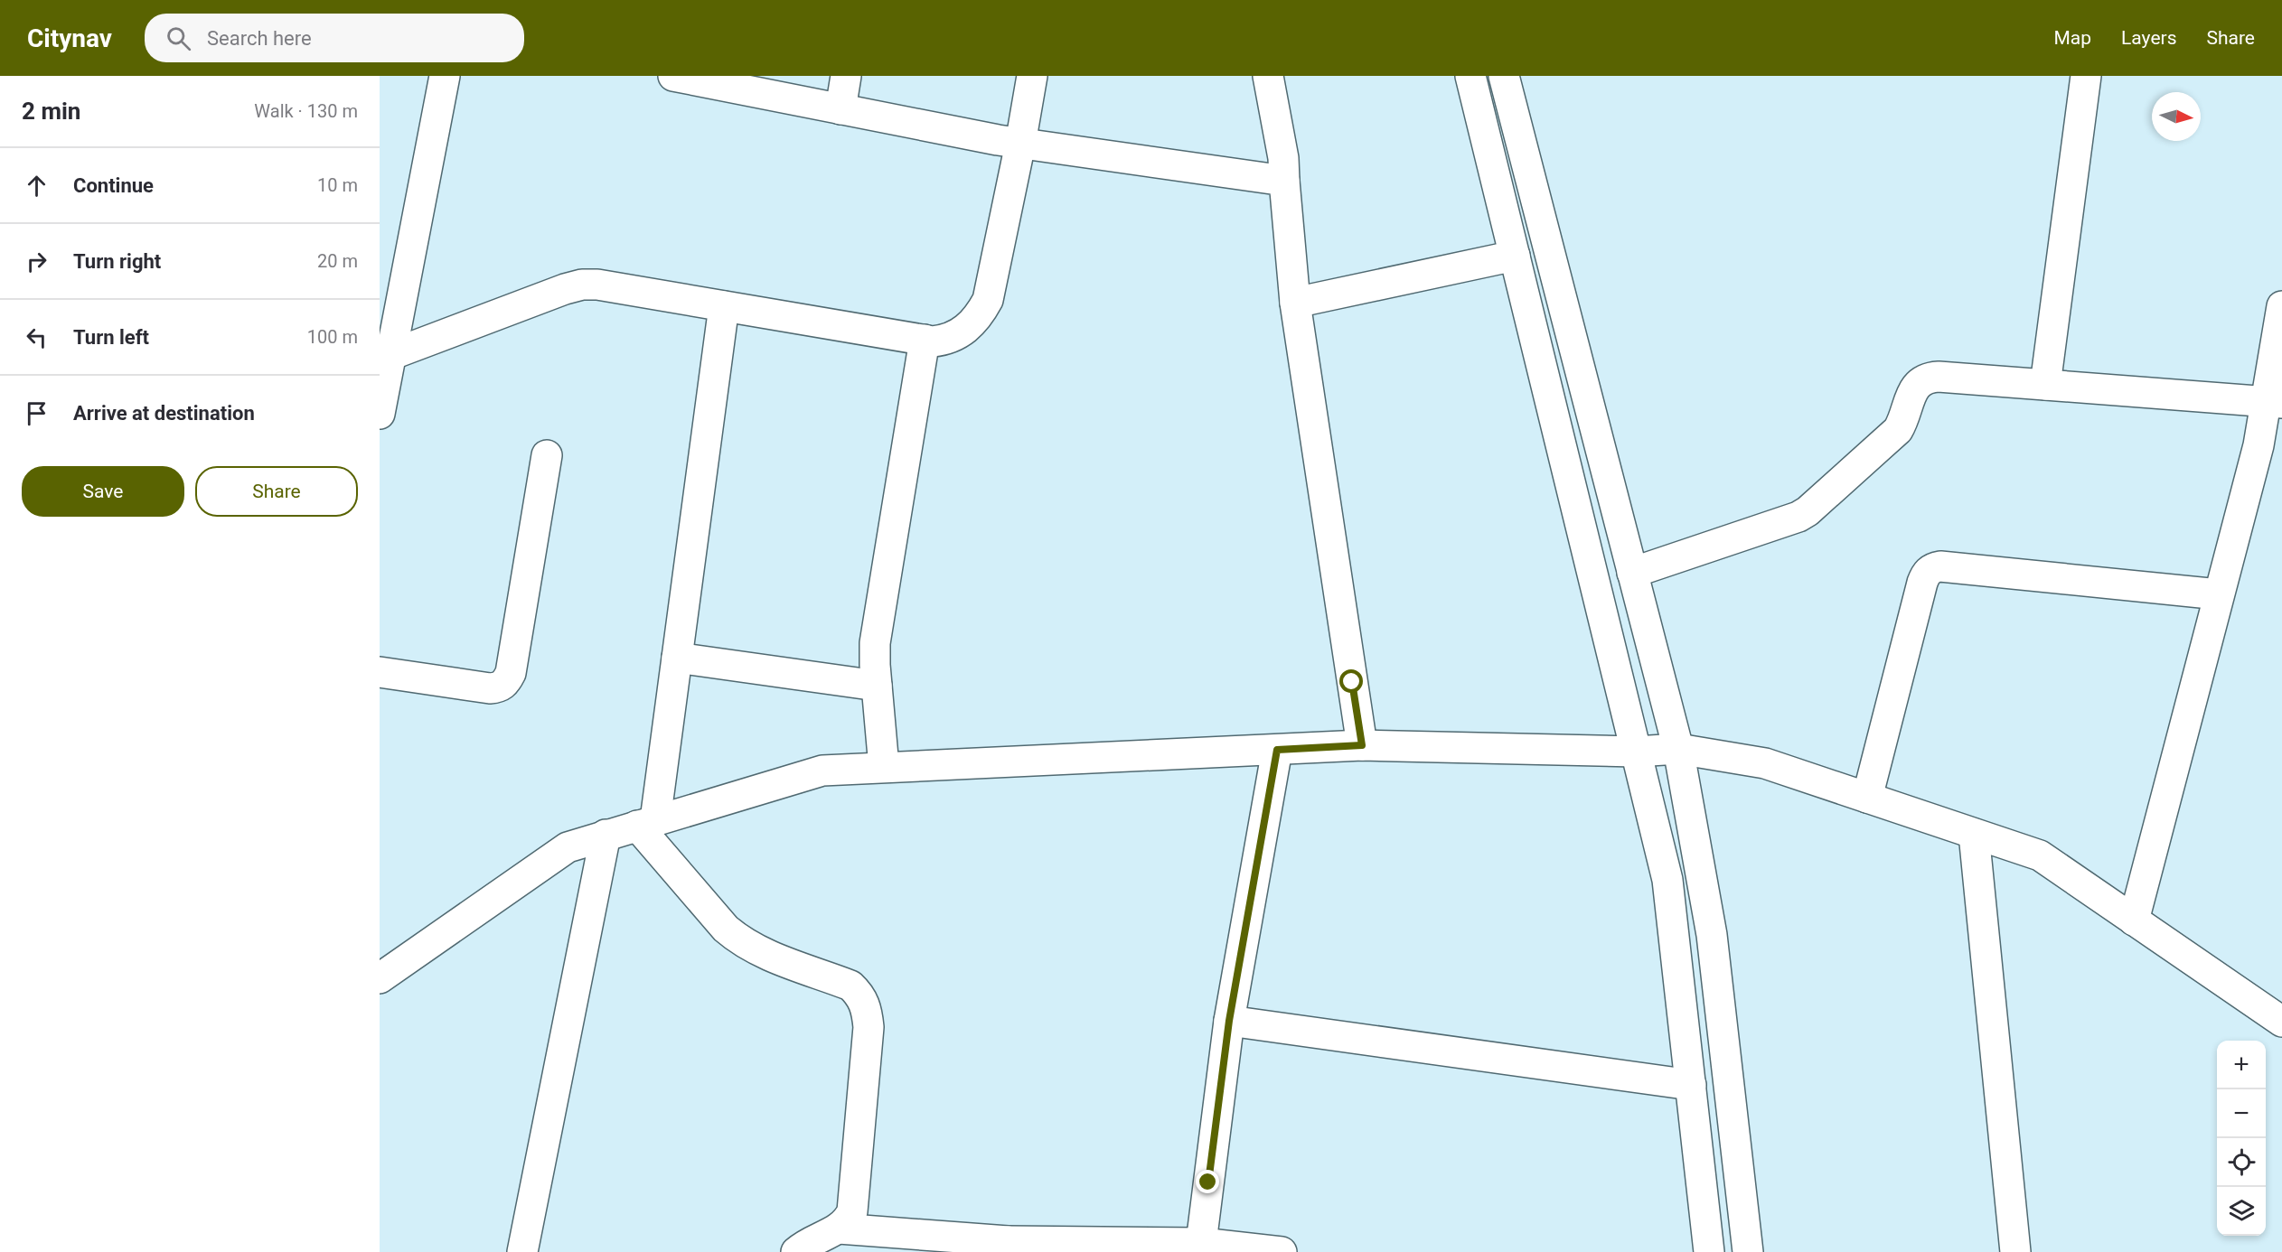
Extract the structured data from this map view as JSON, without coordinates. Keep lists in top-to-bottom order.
{
  "north": "right",
  "page": {
    "header": "Citynav",
    "search": "Search here",
    "nav": ["Map", "Layers", "Share"],
    "heading": ["2 min", "Walk · 130 m"],
    "list": [
      ["Continue", "10 m"],
      ["Turn right", "20 m"],
      ["Turn left", "100 m"],
      "Arrive at destination"
    ],
    "buttons": ["Save", "Share"],
    "map_buttons": ["+", "−"]
  }
}
